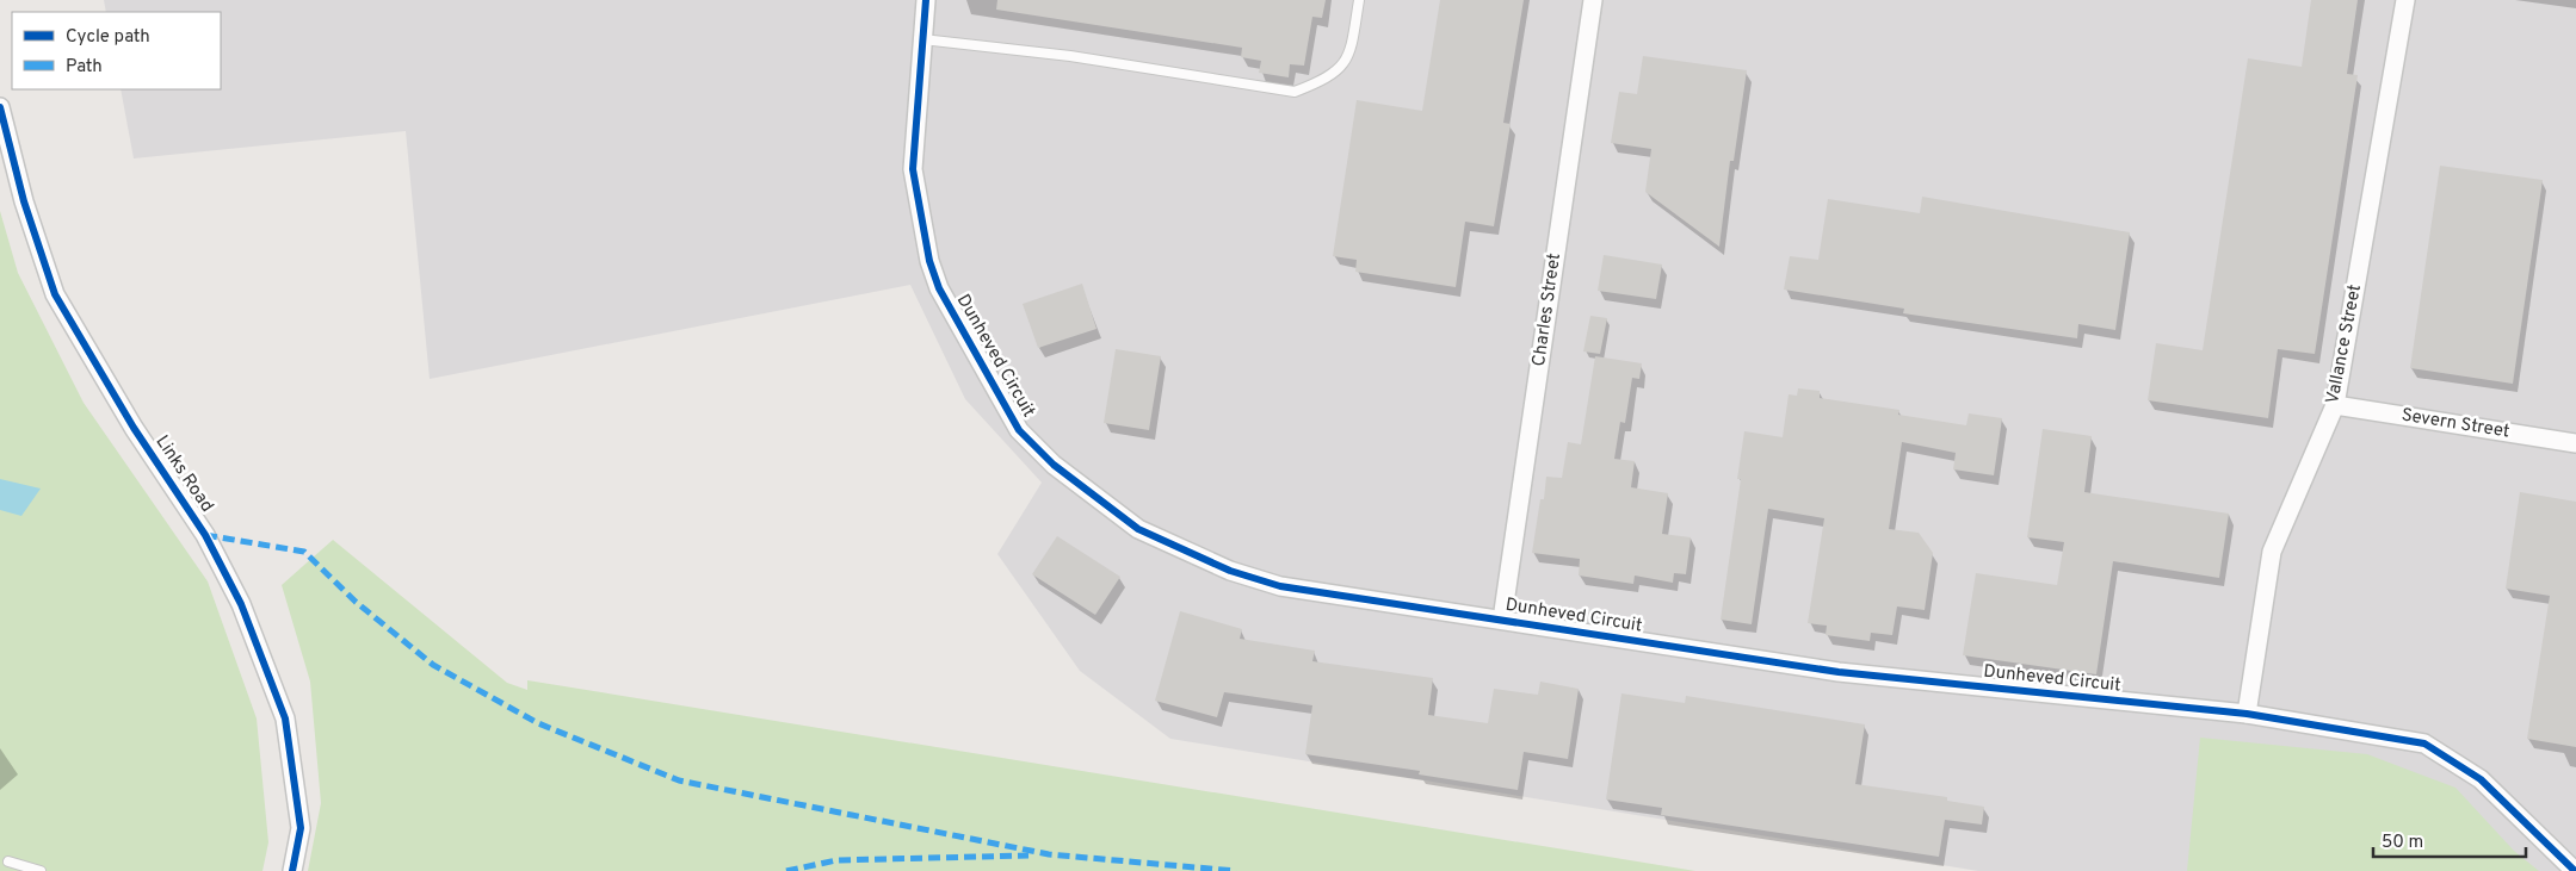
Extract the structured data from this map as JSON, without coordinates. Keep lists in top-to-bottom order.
{
  "streets": {
    "street": [
      "Charles Street",
      "Vallance Street",
      "Dunheved Circuit",
      "Severn Street",
      "Links Road"
    ]
  },
  "crossings": [
    ["Charles Street", "Dunheved Circuit"],
    ["Vallance Street", "Dunheved Circuit"],
    ["Vallance Street", "Severn Street"]
  ],
  "legend": ["Cycle path", "Path"],
  "scale_bar": "50 m"
}
